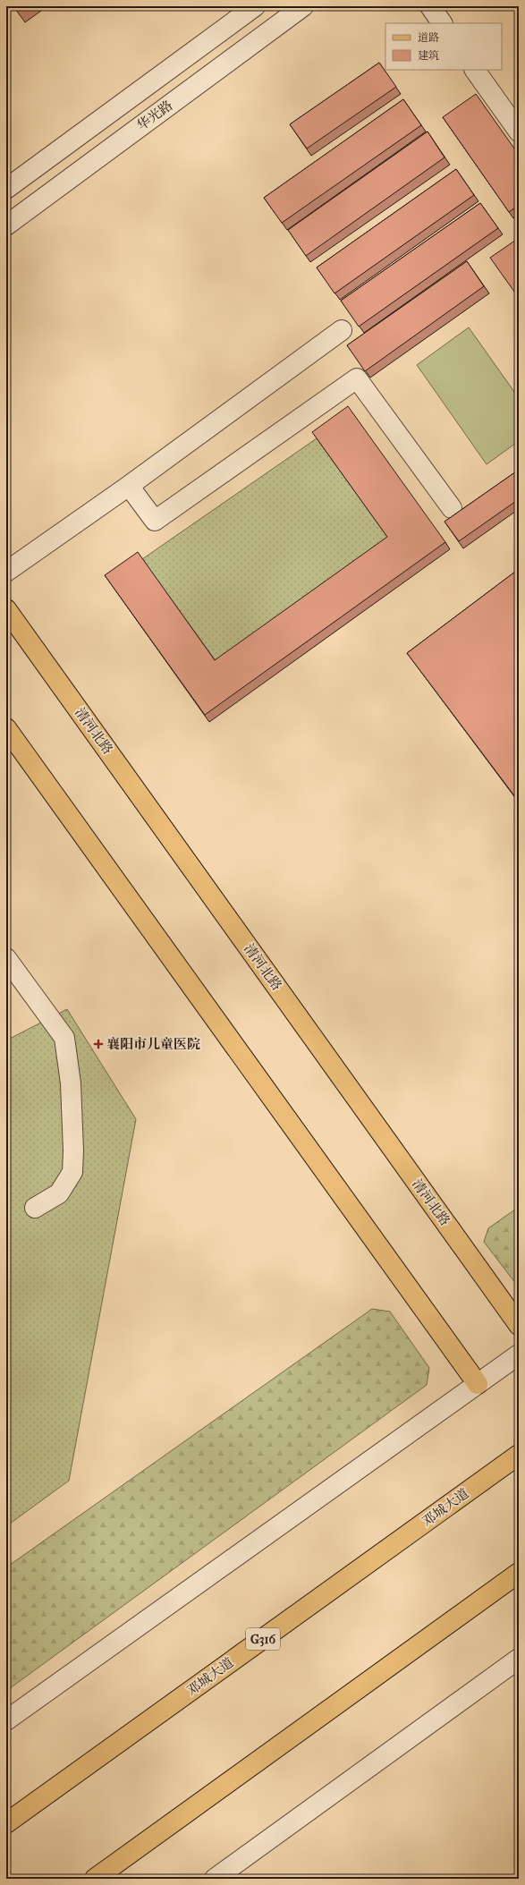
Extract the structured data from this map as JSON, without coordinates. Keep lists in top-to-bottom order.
{
  "streets": {
    "main road": ["清河北路", "邓城大道", "G316"],
    "street": ["华光路"]
  },
  "places": {
    "health": ["襄阳市儿童医院"]
  },
  "legend": ["道路", "建筑"]
}
